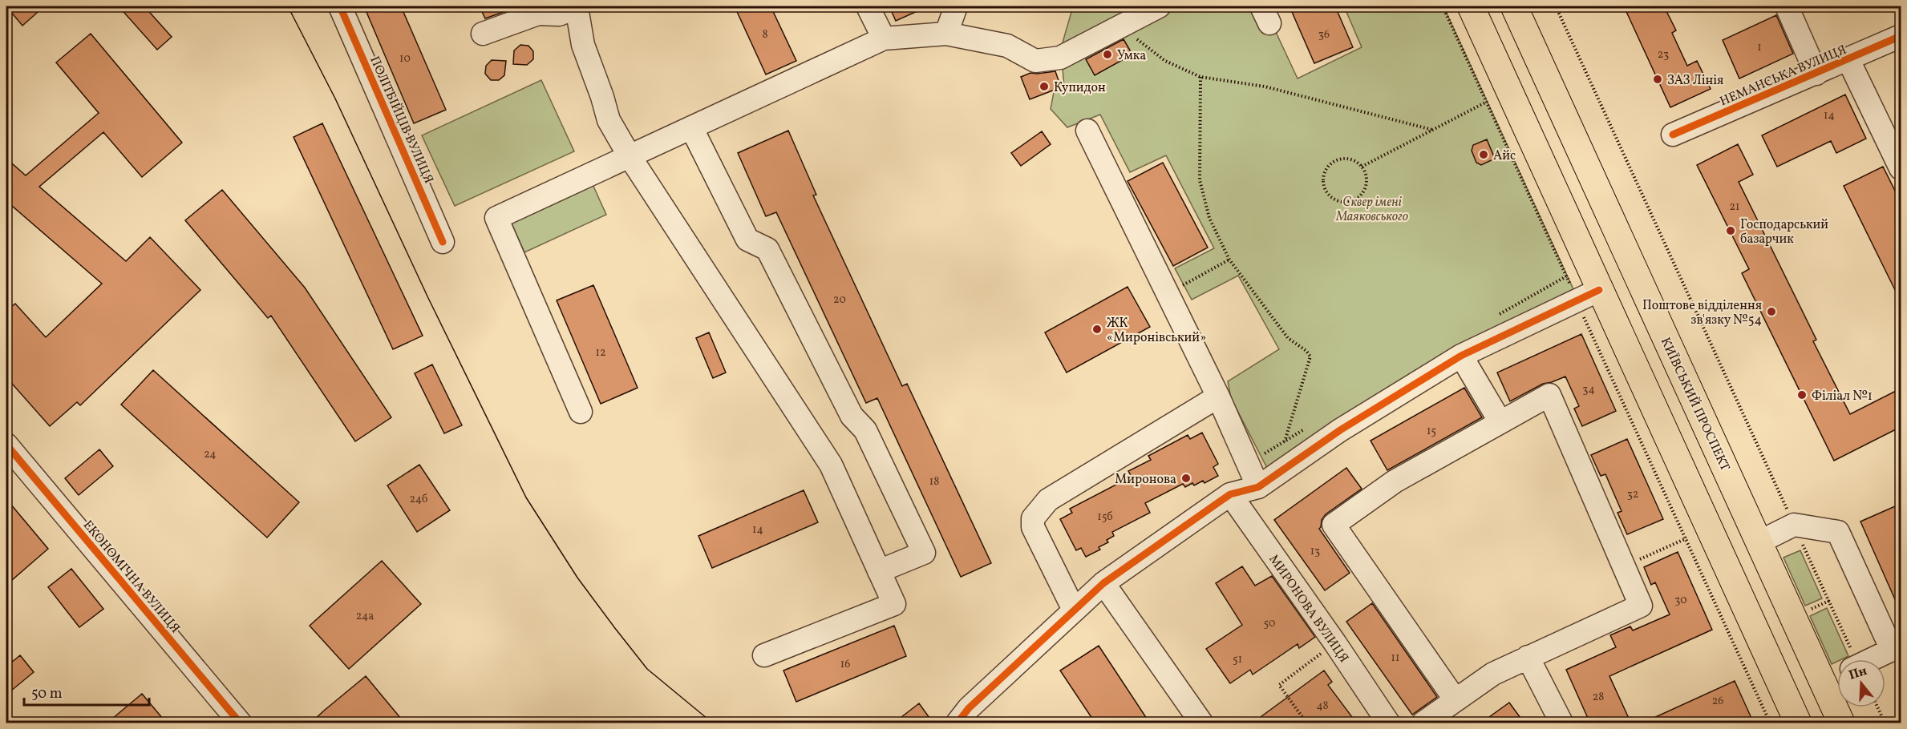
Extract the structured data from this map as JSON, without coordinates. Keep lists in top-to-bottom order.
{
  "streets": {
    "main road": ["КИЇВСЬКИЙ ПРОСПЕКТ"],
    "street": [
      "НЕМАНСЬКА ВУЛИЦЯ",
      "ПОЛІТБІЙЦІВ ВУЛИЦЯ",
      "ЕКОНОМІЧНА ВУЛИЦЯ",
      "МИРОНОВА ВУЛИЦЯ"
    ]
  },
  "parks": ["Сквер імені Маяковського"],
  "places": [
    "Умка",
    "ЗАЗ Лінія",
    "Купидон",
    "Айс",
    "Господарський базарчик",
    "Поштове відділення зв'язку №54",
    "ЖК «Миронівський»",
    "Філіал №1",
    "Миронова"
  ],
  "house_numbers": [
    "8",
    "36",
    "1",
    "23",
    "10",
    "14",
    "21",
    "20",
    "12",
    "34",
    "15",
    "24",
    "18",
    "32",
    "24б",
    "15б",
    "14",
    "13",
    "30",
    "24а",
    "50",
    "11",
    "51",
    "16",
    "28",
    "26",
    "48"
  ],
  "scale_bar": "50 m",
  "north": "top"
}
